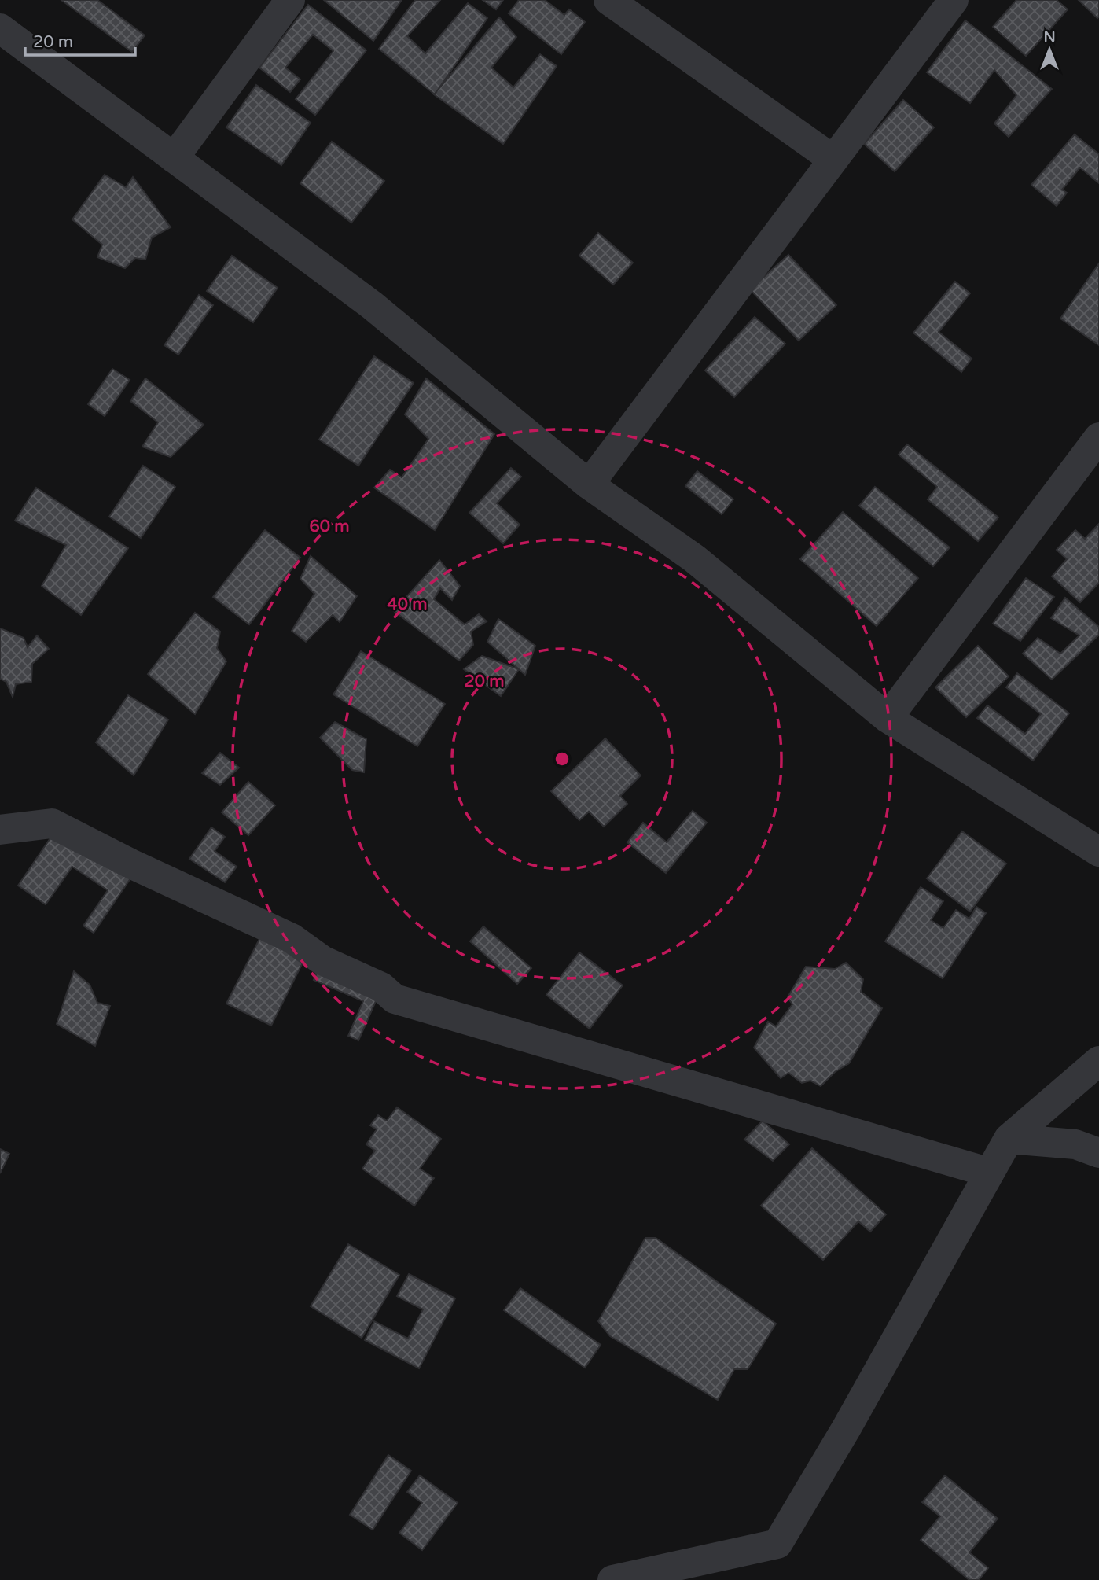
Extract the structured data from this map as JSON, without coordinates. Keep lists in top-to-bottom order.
{
  "scale_bar": "20 m",
  "north": "top",
  "rings": ["60 m", "40 m", "20 m"]
}
